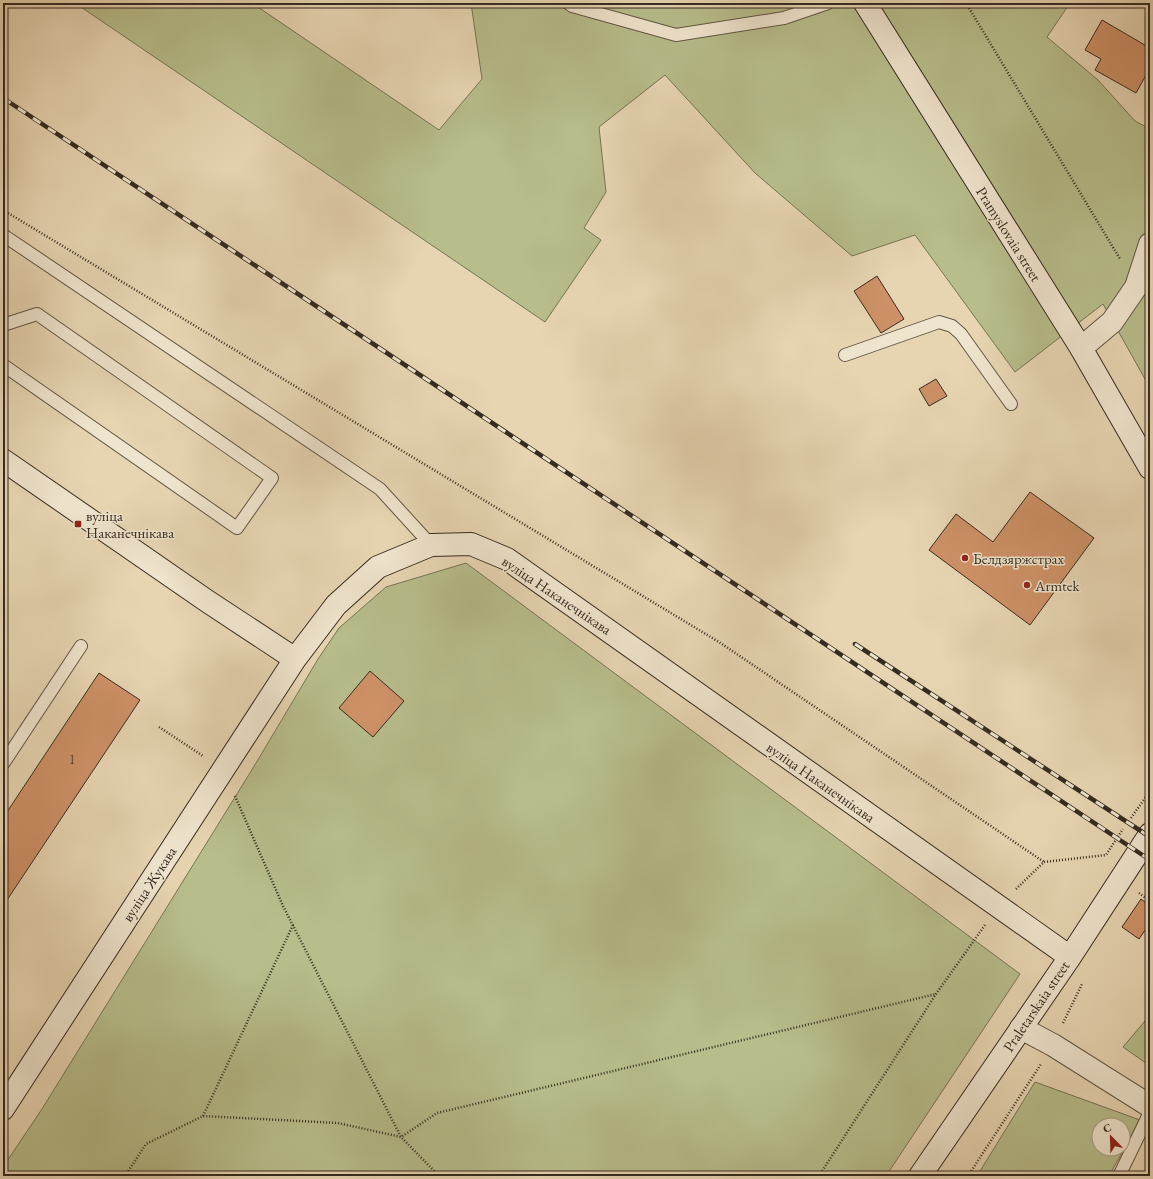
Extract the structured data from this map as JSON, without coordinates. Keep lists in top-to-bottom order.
{
  "streets": {
    "main road": [
      "Pramyslovaia street",
      "вуліца Наканечнікава",
      "вуліца Жукава",
      "Praletarskaia street"
    ]
  },
  "crossings": [
    ["вуліца Наканечнікава", "вуліца Жукава"],
    ["вуліца Наканечнікава", "Praletarskaia street"]
  ],
  "places": {
    "transit": ["вуліца Наканечнікава"],
    "other": ["Белдзяржстрах", "Armtek"]
  },
  "house_numbers": ["1"],
  "north": "top left"
}
